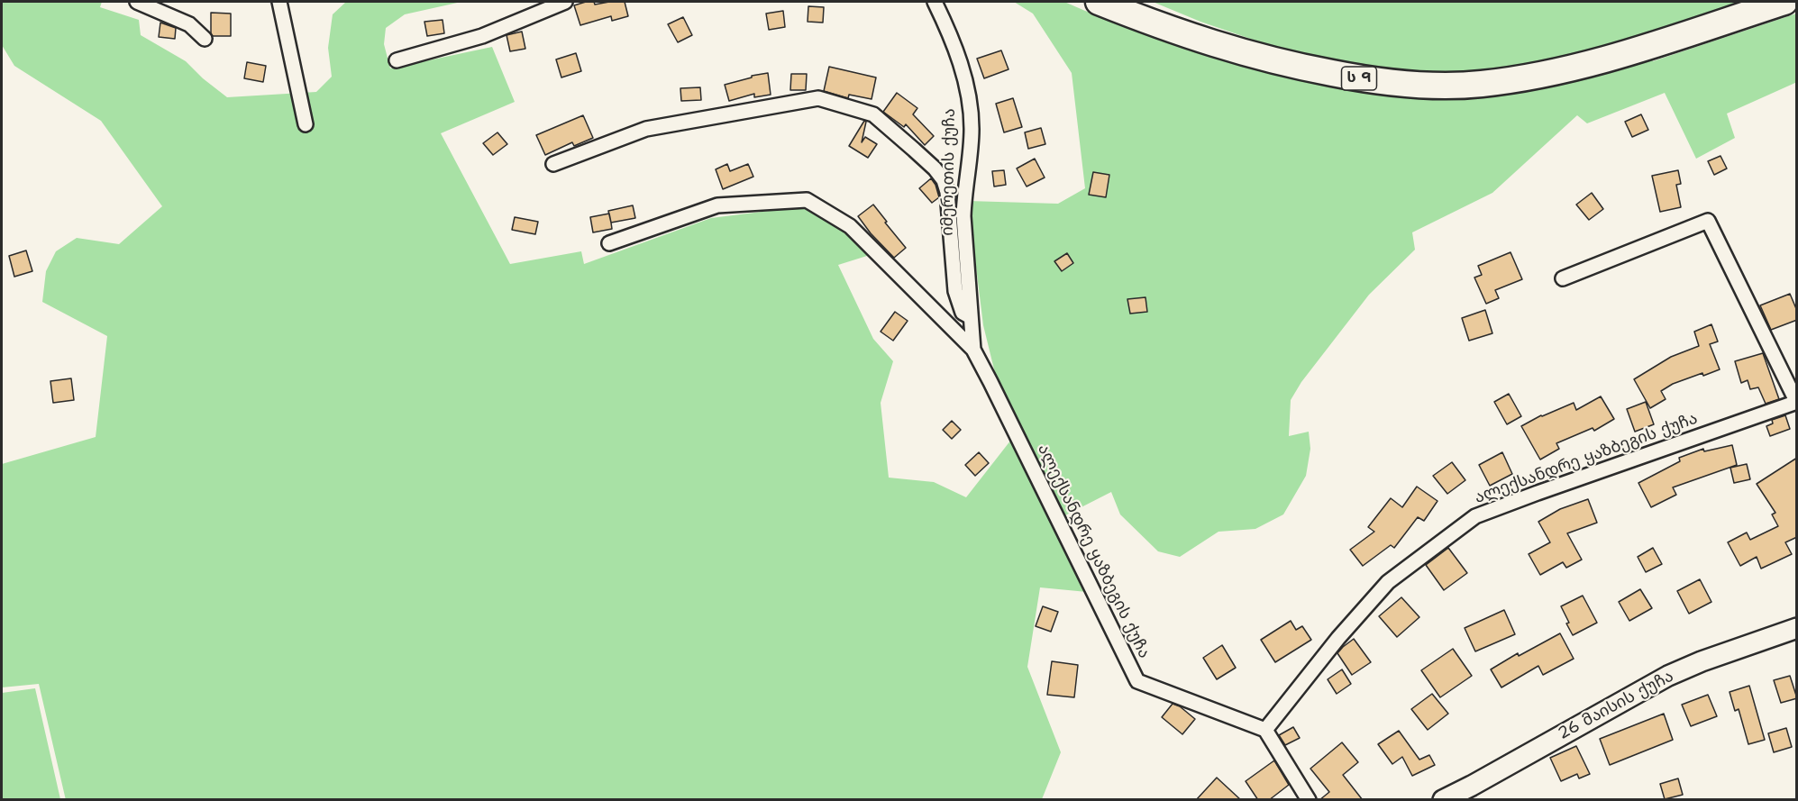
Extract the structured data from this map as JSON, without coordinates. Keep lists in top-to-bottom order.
{
  "streets": {
    "highway": ["ს 9"],
    "street": ["იმერეთის ქუჩა", "ალექსანდრე ყაზბეგის ქუჩა", "26 მაისის ქუჩა"]
  },
  "crossings": [
    ["იმერეთის ქუჩა", "ალექსანდრე ყაზბეგის ქუჩა"]
  ]
}
